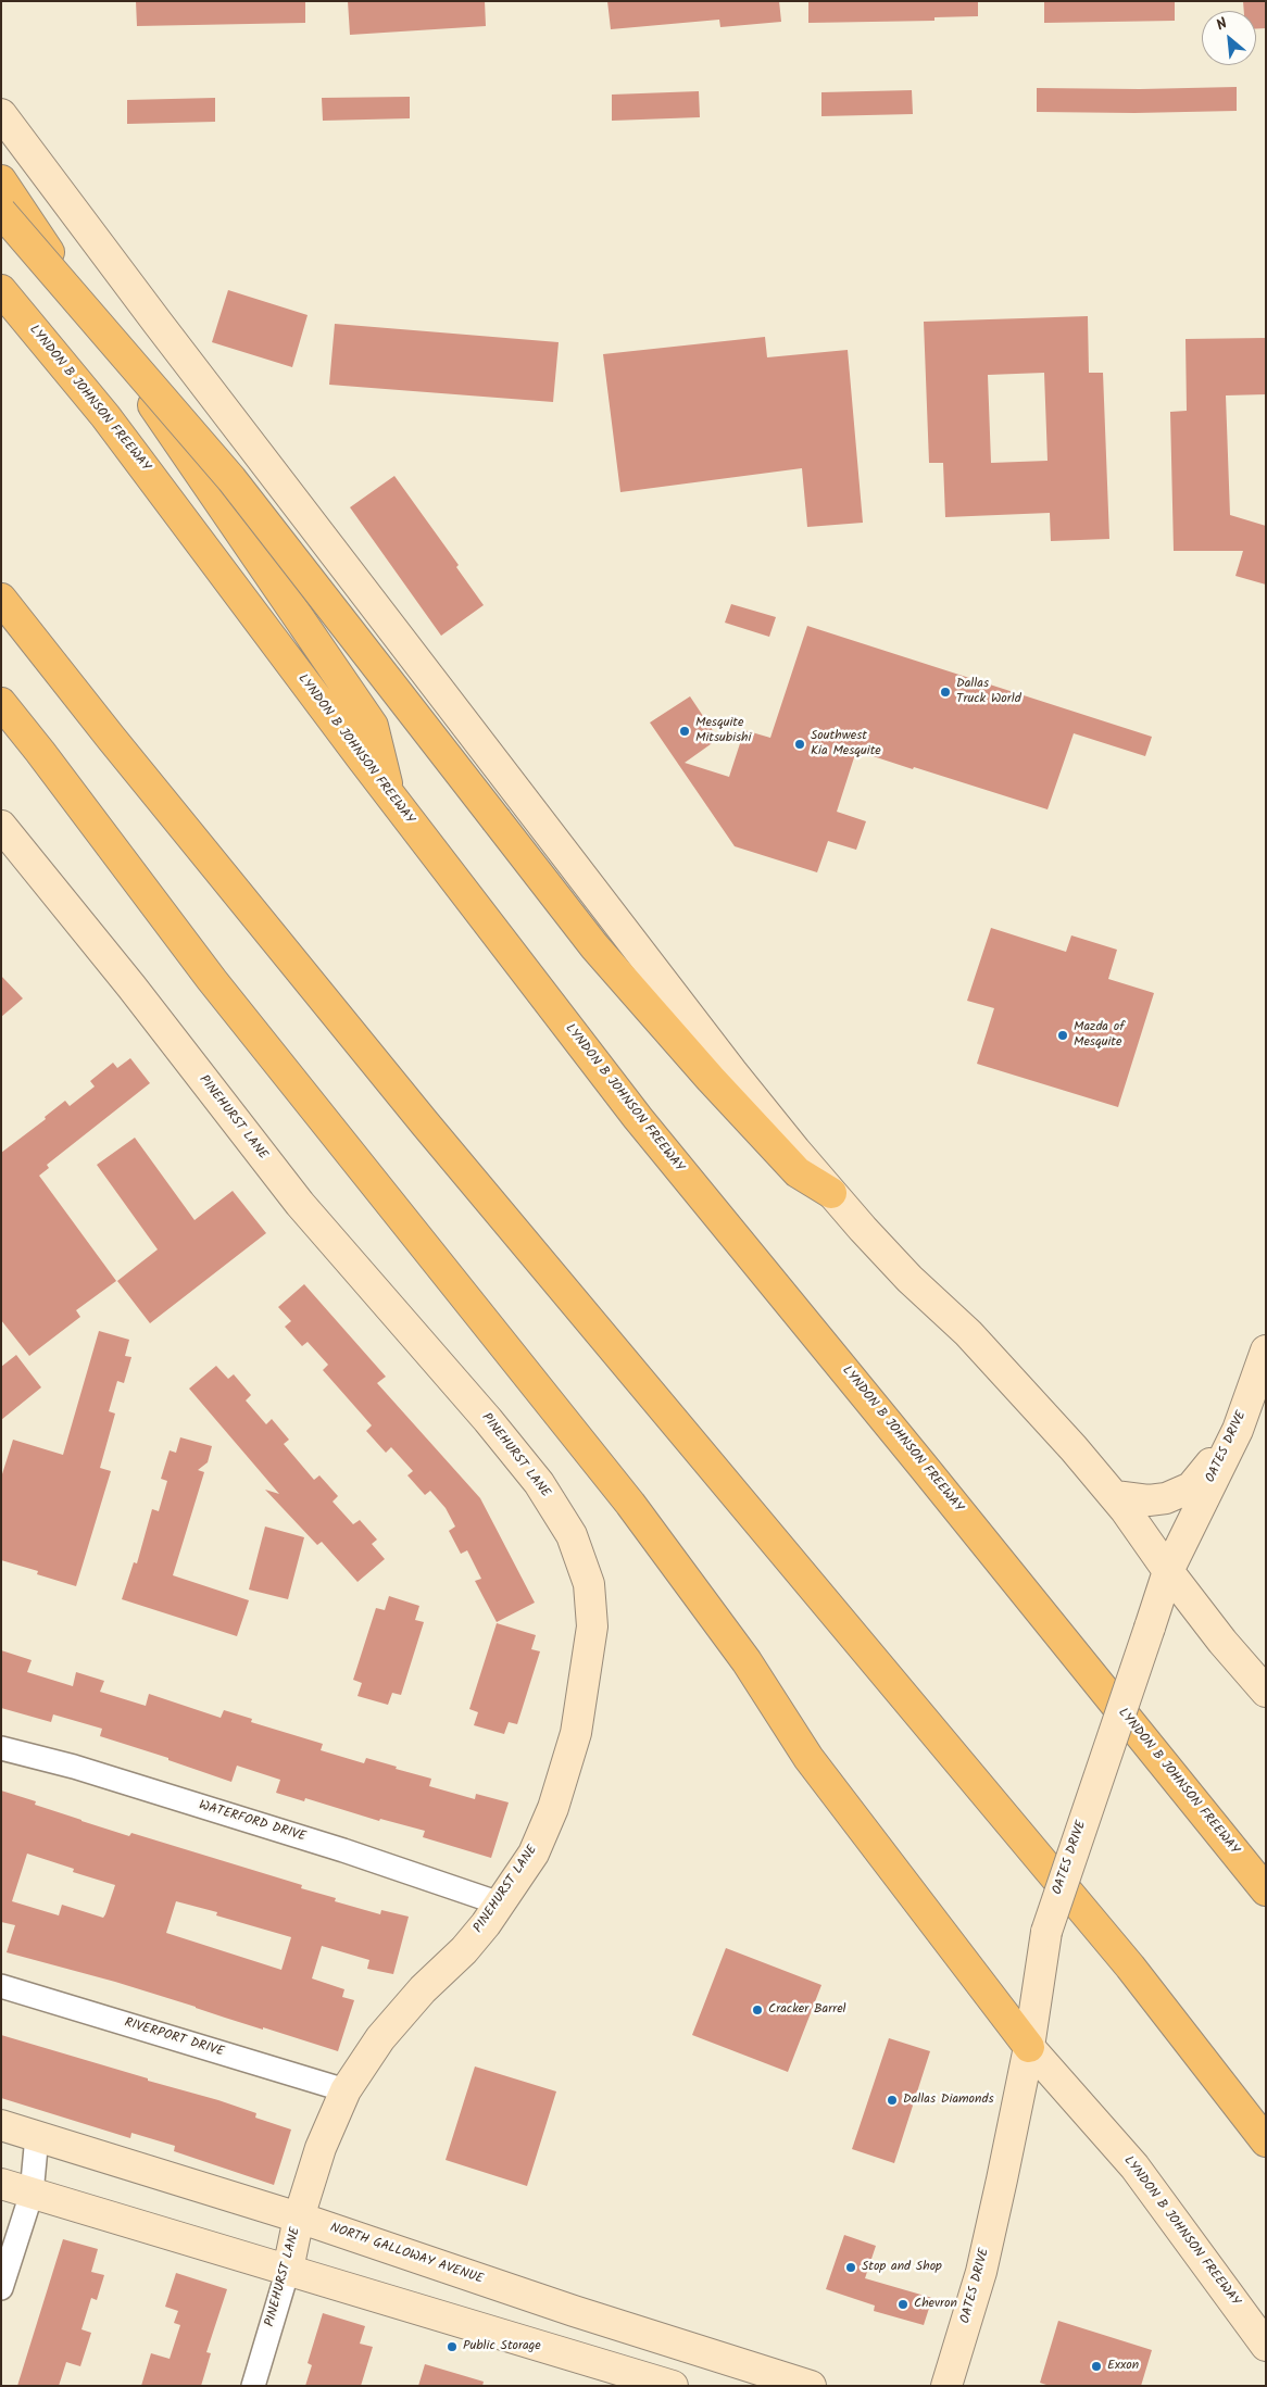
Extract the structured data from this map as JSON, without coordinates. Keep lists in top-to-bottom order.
{
  "streets": {
    "highway": ["LYNDON B JOHNSON FREEWAY"],
    "main road": ["PINEHURST LANE", "OATES DRIVE", "NORTH GALLOWAY AVENUE"],
    "street": ["WATERFORD DRIVE", "RIVERPORT DRIVE"]
  },
  "crossings": [
    ["LYNDON B JOHNSON FREEWAY", "OATES DRIVE"],
    ["PINEHURST LANE", "WATERFORD DRIVE"],
    ["PINEHURST LANE", "RIVERPORT DRIVE"],
    ["PINEHURST LANE", "NORTH GALLOWAY AVENUE"]
  ],
  "places": [
    "Dallas Truck World",
    "Mesquite Mitsubishi",
    "Southwest Kia Mesquite",
    "Mazda of Mesquite",
    "Cracker Barrel",
    "Dallas Diamonds",
    "Stop and Shop",
    "Chevron",
    "Public Storage",
    "Exxon"
  ],
  "north": "top left"
}
